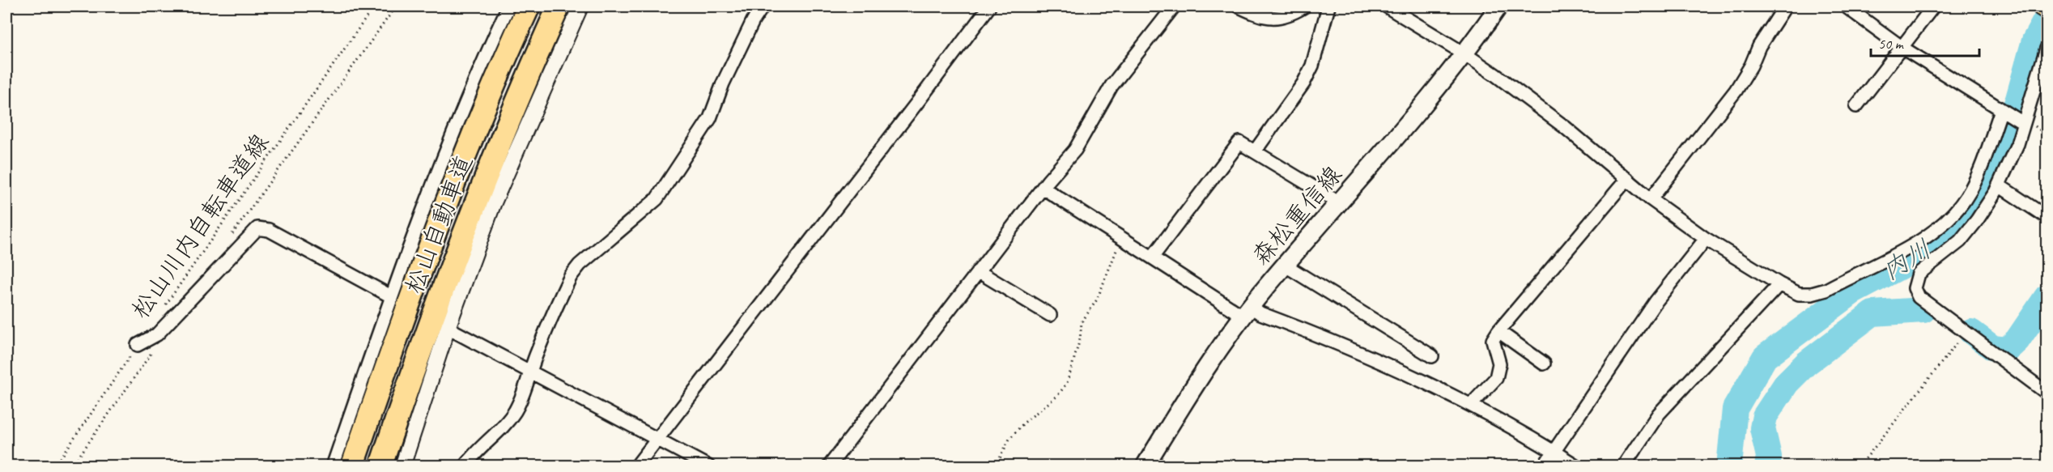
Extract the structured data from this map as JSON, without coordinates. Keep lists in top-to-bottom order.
{
  "streets": {
    "highway": ["松山自動車道"],
    "main road": ["森松重信線"],
    "path": ["松山川内自転車道線"]
  },
  "water": ["内川"],
  "scale_bar": "50 m"
}
